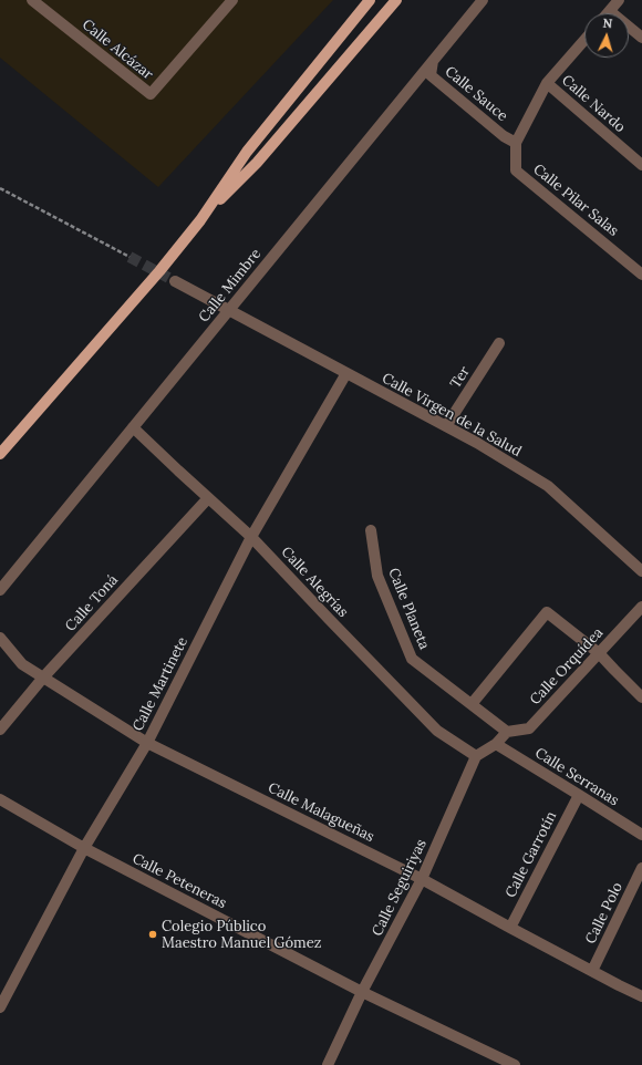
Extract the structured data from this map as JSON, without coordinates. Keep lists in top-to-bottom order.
{
  "streets": {
    "street": [
      "Calle Alcázar",
      "Calle Sauce",
      "Calle Nardo",
      "Calle Pilar Salas",
      "Calle Mimbre",
      "Ter",
      "Calle Virgen de la Salud",
      "Calle Alegrías",
      "Calle Toná",
      "Calle Planeta",
      "Calle Orquídea",
      "Calle Martinete",
      "Calle Serranas",
      "Calle Malagueñas",
      "Calle Garrotín",
      "Calle Peteneras",
      "Calle Seguiriyas",
      "Calle Polo"
    ]
  },
  "crossings": [
    ["Calle Sauce", "Calle Pilar Salas"],
    ["Calle Sauce", "Calle Mimbre"],
    ["Calle Nardo", "Calle Pilar Salas"],
    ["Calle Mimbre", "Calle Virgen de la Salud"],
    ["Calle Mimbre", "Calle Alegrías"],
    ["Ter", "Calle Virgen de la Salud"],
    ["Calle Virgen de la Salud", "Calle Martinete"],
    ["Calle Alegrías", "Calle Toná"],
    ["Calle Alegrías", "Calle Martinete"],
    ["Calle Alegrías", "Calle Seguiriyas"],
    ["Calle Toná", "Calle Malagueñas"],
    ["Calle Planeta", "Calle Orquídea"],
    ["Calle Martinete", "Calle Malagueñas"],
    ["Calle Martinete", "Calle Peteneras"],
    ["Calle Serranas", "Calle Garrotín"],
    ["Calle Malagueñas", "Calle Garrotín"],
    ["Calle Malagueñas", "Calle Seguiriyas"],
    ["Calle Malagueñas", "Calle Polo"],
    ["Calle Peteneras", "Calle Seguiriyas"]
  ],
  "places": ["Colegio Público Maestro Manuel Gómez"],
  "north": "top"
}
